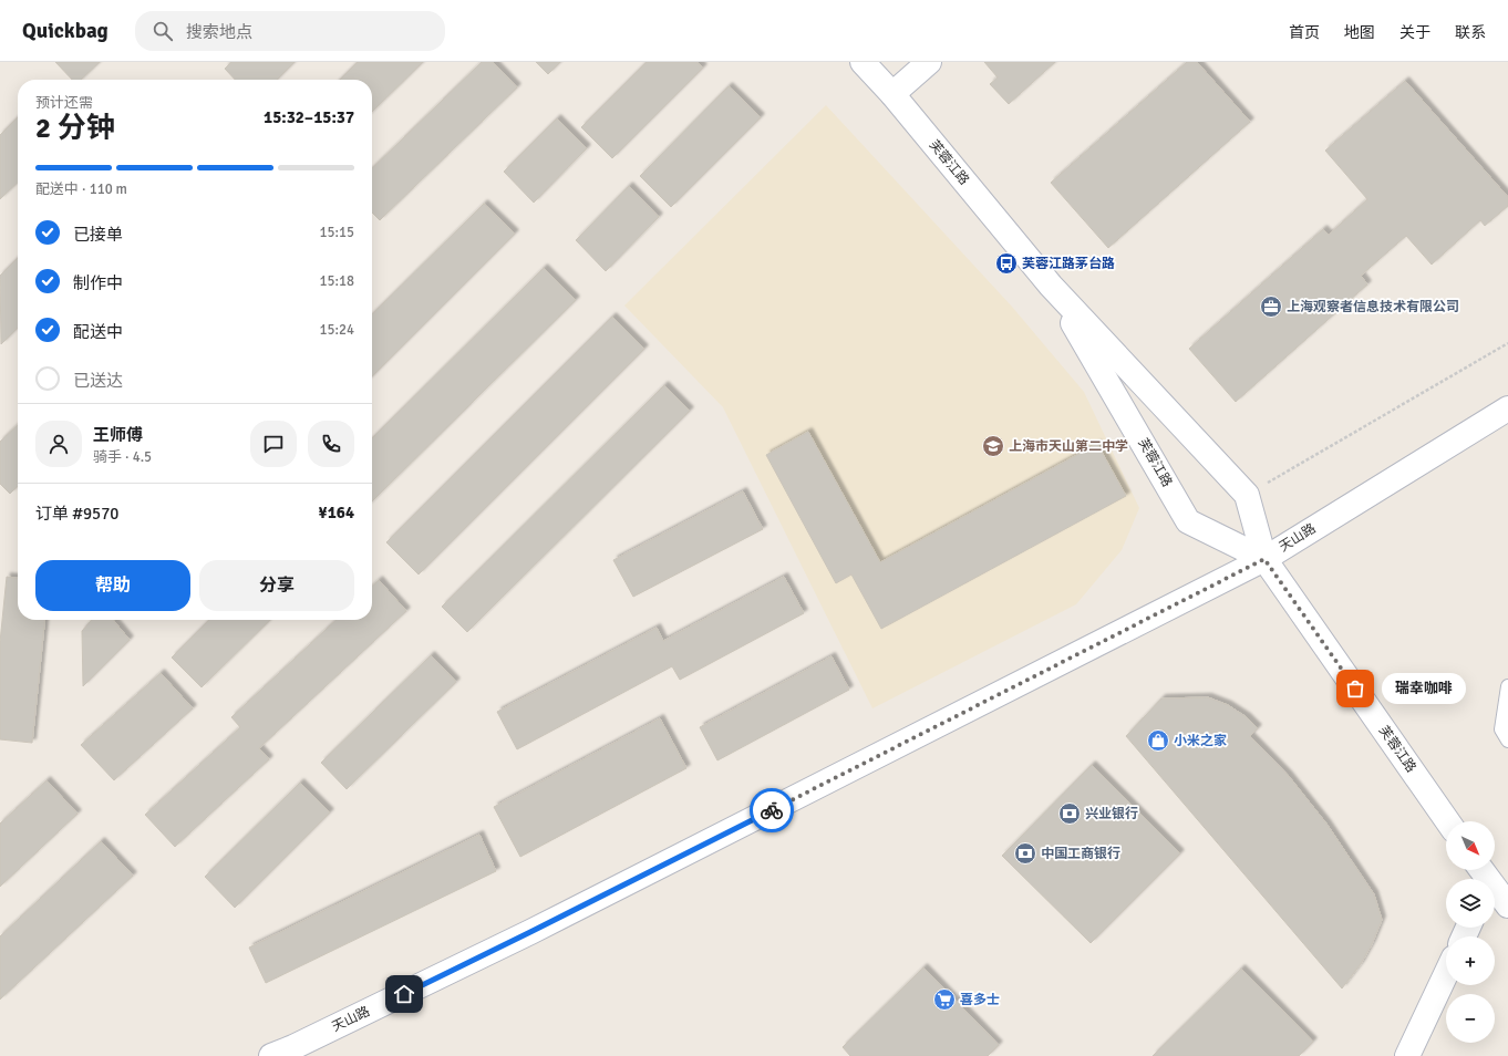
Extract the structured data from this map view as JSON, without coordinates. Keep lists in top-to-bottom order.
{
  "streets": {
    "street": ["芙蓉江路", "天山路"]
  },
  "crossings": [
    ["芙蓉江路", "天山路"]
  ],
  "places": {
    "bus stop": ["芙蓉江路茅台路"],
    "office": ["上海观察者信息技术有限公司"],
    "school or university": ["上海市天山第二中学"],
    "other": ["瑞幸咖啡"],
    "shop": ["小米之家"],
    "bank": ["兴业银行", "中国工商银行"],
    "supermarket": ["喜多士"]
  },
  "north": "bottom right",
  "page": {
    "header": "Quickbag",
    "search": "搜索地点",
    "nav": [
      "首页",
      "地图",
      "关于",
      "联系"
    ],
    "heading": ["2 分钟", "预计还需", "15:32–15:37"],
    "panel": [
      "王师傅",
      "骑手 · 4.5",
      "订单 #9570",
      "¥164"
    ],
    "bar": "配送中 · 110 m",
    "list": [
      ["已接单", "15:15"],
      ["制作中", "15:18"],
      ["配送中", "15:24"],
      "已送达"
    ],
    "buttons": ["帮助", "分享"],
    "bubble": "瑞幸咖啡",
    "map_buttons": ["+", "−"]
  }
}
